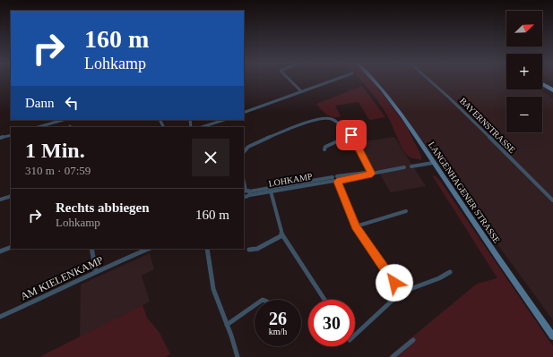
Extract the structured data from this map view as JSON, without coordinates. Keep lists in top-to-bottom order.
{
  "streets": {
    "main road": ["LANGENHAGENER STRASSE"],
    "street": ["BAYERNSTRASSE", "LOHKAMP", "AM KIELENKAMP"]
  },
  "north": "top right",
  "page": {
    "map_buttons": ["+", "−"],
    "turn": ["160 m", "Lohkamp"],
    "then": "Dann",
    "heading": ["1 Min.", "310 m · 07:59"],
    "list": [
      {
        "name": "Rechts abbiegen",
        "note": "Lohkamp",
        "value": "160 m"
      }
    ],
    "speed": "26 km/h",
    "limit": "30"
  }
}
